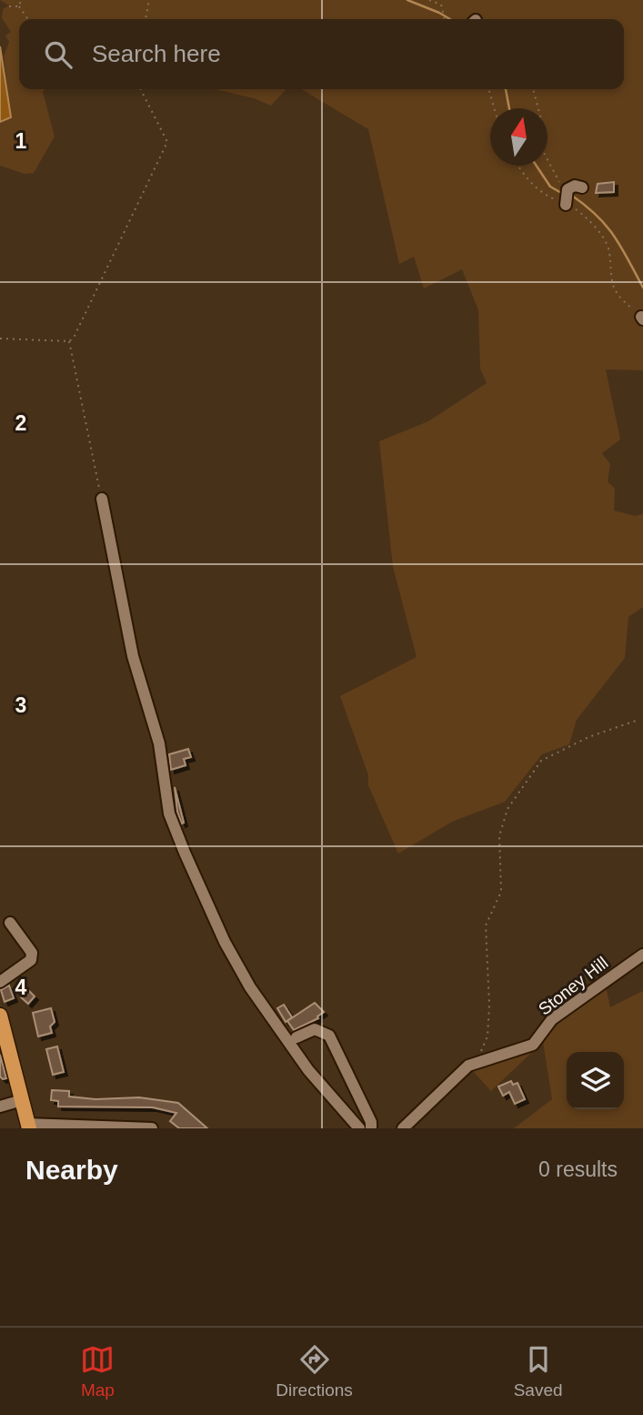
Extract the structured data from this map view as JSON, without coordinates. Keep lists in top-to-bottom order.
{
  "streets": {
    "street": ["Stoney Hill"]
  },
  "north": "top",
  "page": {
    "search": "Search here",
    "heading": ["Nearby", "0 results"],
    "nav": ["Map", "Directions", "Saved"]
  },
  "grid": {
    "rows": [
      "1",
      "2",
      "3",
      "4"
    ]
  }
}
